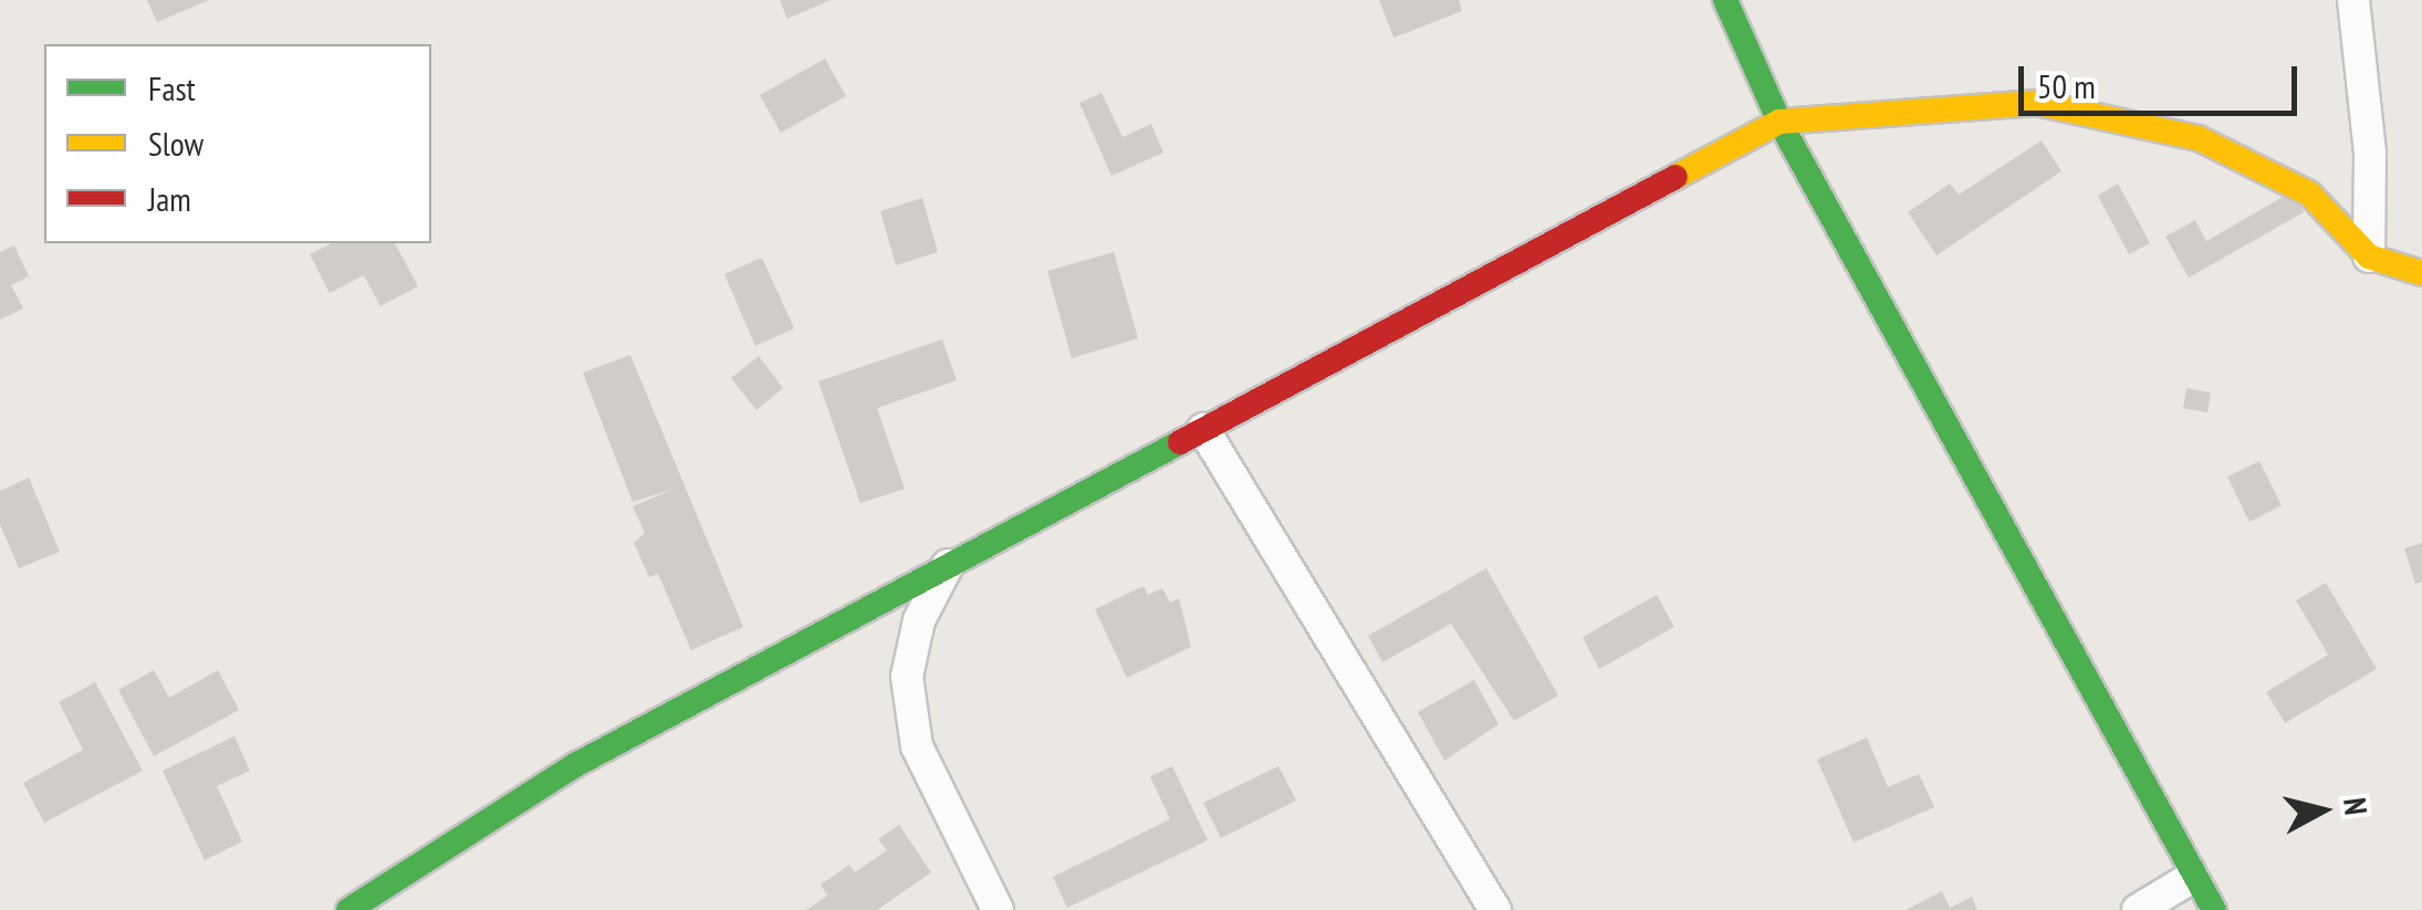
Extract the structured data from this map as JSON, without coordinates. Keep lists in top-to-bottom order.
{
  "legend": ["Fast", "Slow", "Jam"],
  "scale_bar": "50 m",
  "north": "right"
}
